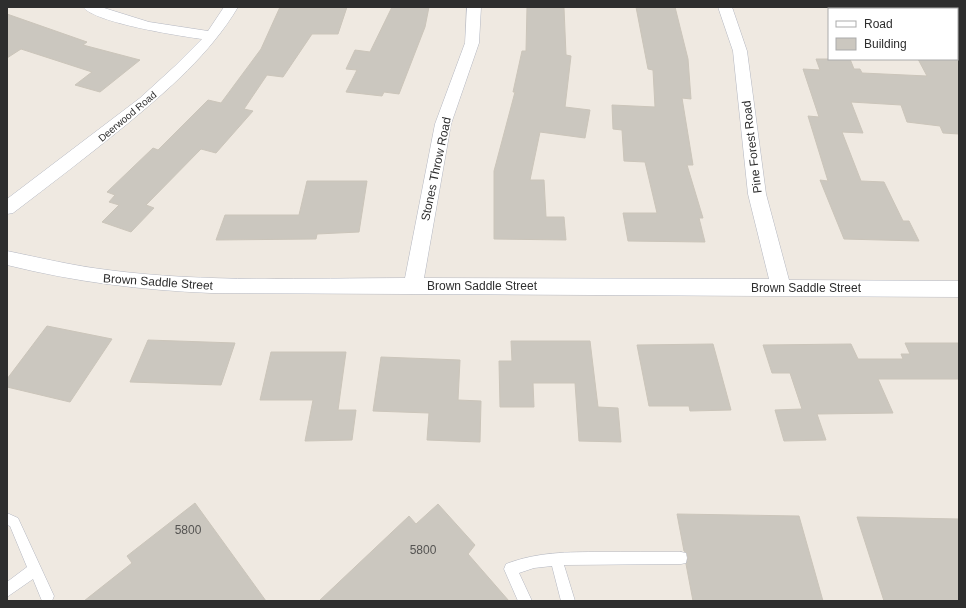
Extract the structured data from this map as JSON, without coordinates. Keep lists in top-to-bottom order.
{
  "streets": {
    "street": [
      "Deerwood Road",
      "Pine Forest Road",
      "Stones Throw Road",
      "Brown Saddle Street"
    ]
  },
  "crossings": [
    ["Pine Forest Road", "Brown Saddle Street"],
    ["Stones Throw Road", "Brown Saddle Street"]
  ],
  "house_numbers": ["5800", "5800"],
  "legend": ["Road", "Building"]
}
